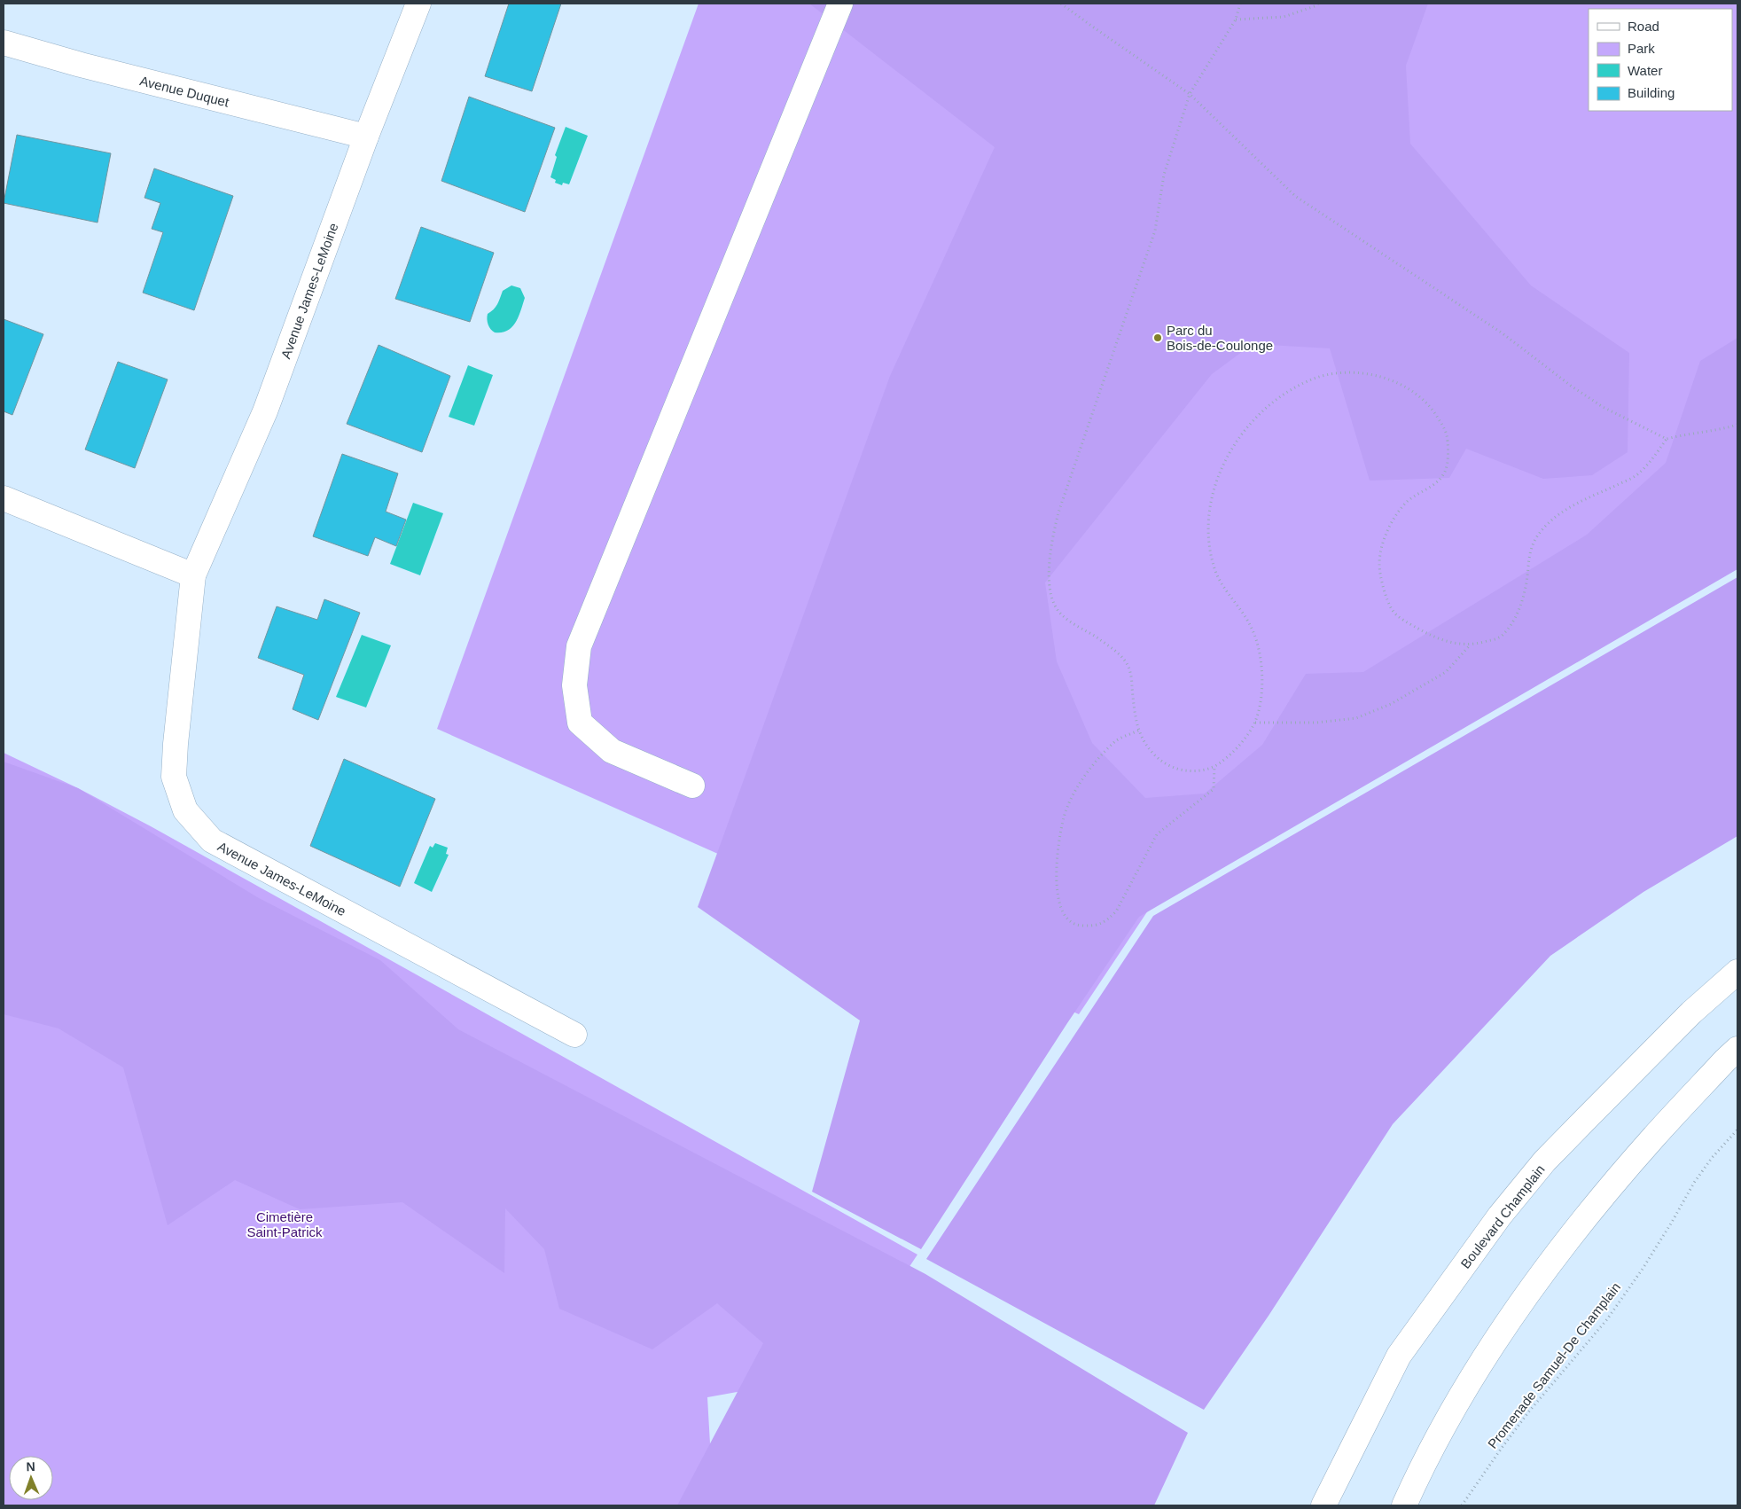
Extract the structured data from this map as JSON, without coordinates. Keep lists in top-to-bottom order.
{
  "streets": {
    "street": ["Avenue Duquet", "Avenue James-LeMoine", "Boulevard Champlain"],
    "path": ["Promenade Samuel-De Champlain"]
  },
  "crossings": [
    ["Avenue Duquet", "Avenue James-LeMoine"]
  ],
  "parks": ["Cimetière Saint-Patrick"],
  "places": ["Parc du Bois-de-Coulonge"],
  "legend": [
    "Road",
    "Park",
    "Water",
    "Building"
  ],
  "north": "top"
}
